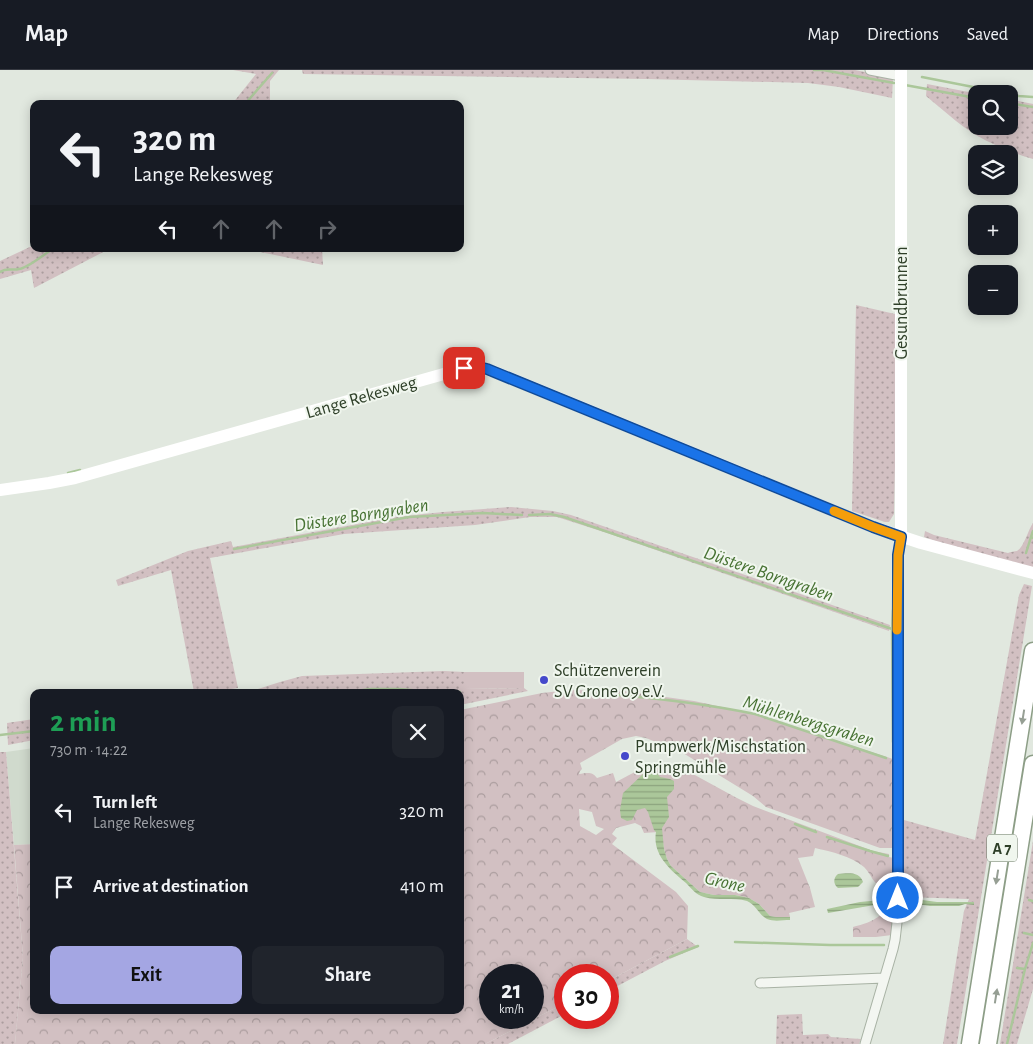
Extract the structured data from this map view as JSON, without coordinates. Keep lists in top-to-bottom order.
{
  "streets": {
    "highway": ["A 7"],
    "street": ["Gesundbrunnen", "Lange Rekesweg"]
  },
  "crossings": [
    ["Gesundbrunnen", "Lange Rekesweg"]
  ],
  "water": ["Düstere Borngraben", "Mühlenbergsgraben", "Grone"],
  "places": ["Schützenverein SV Grone 09 e.V.", "Pumpwerk/Mischstation Springmühle"],
  "page": {
    "header": "Map",
    "nav": ["Map", "Directions", "Saved"],
    "map_buttons": ["+", "−"],
    "turn": ["320 m", "Lange Rekesweg"],
    "heading": ["2 min", "730 m · 14:22"],
    "list": [
      {
        "name": "Turn left",
        "note": "Lange Rekesweg",
        "value": "320 m"
      },
      {
        "name": "Arrive at destination",
        "value": "410 m"
      }
    ],
    "buttons": ["Exit", "Share"],
    "speed": "21 km/h",
    "limit": "30"
  }
}
